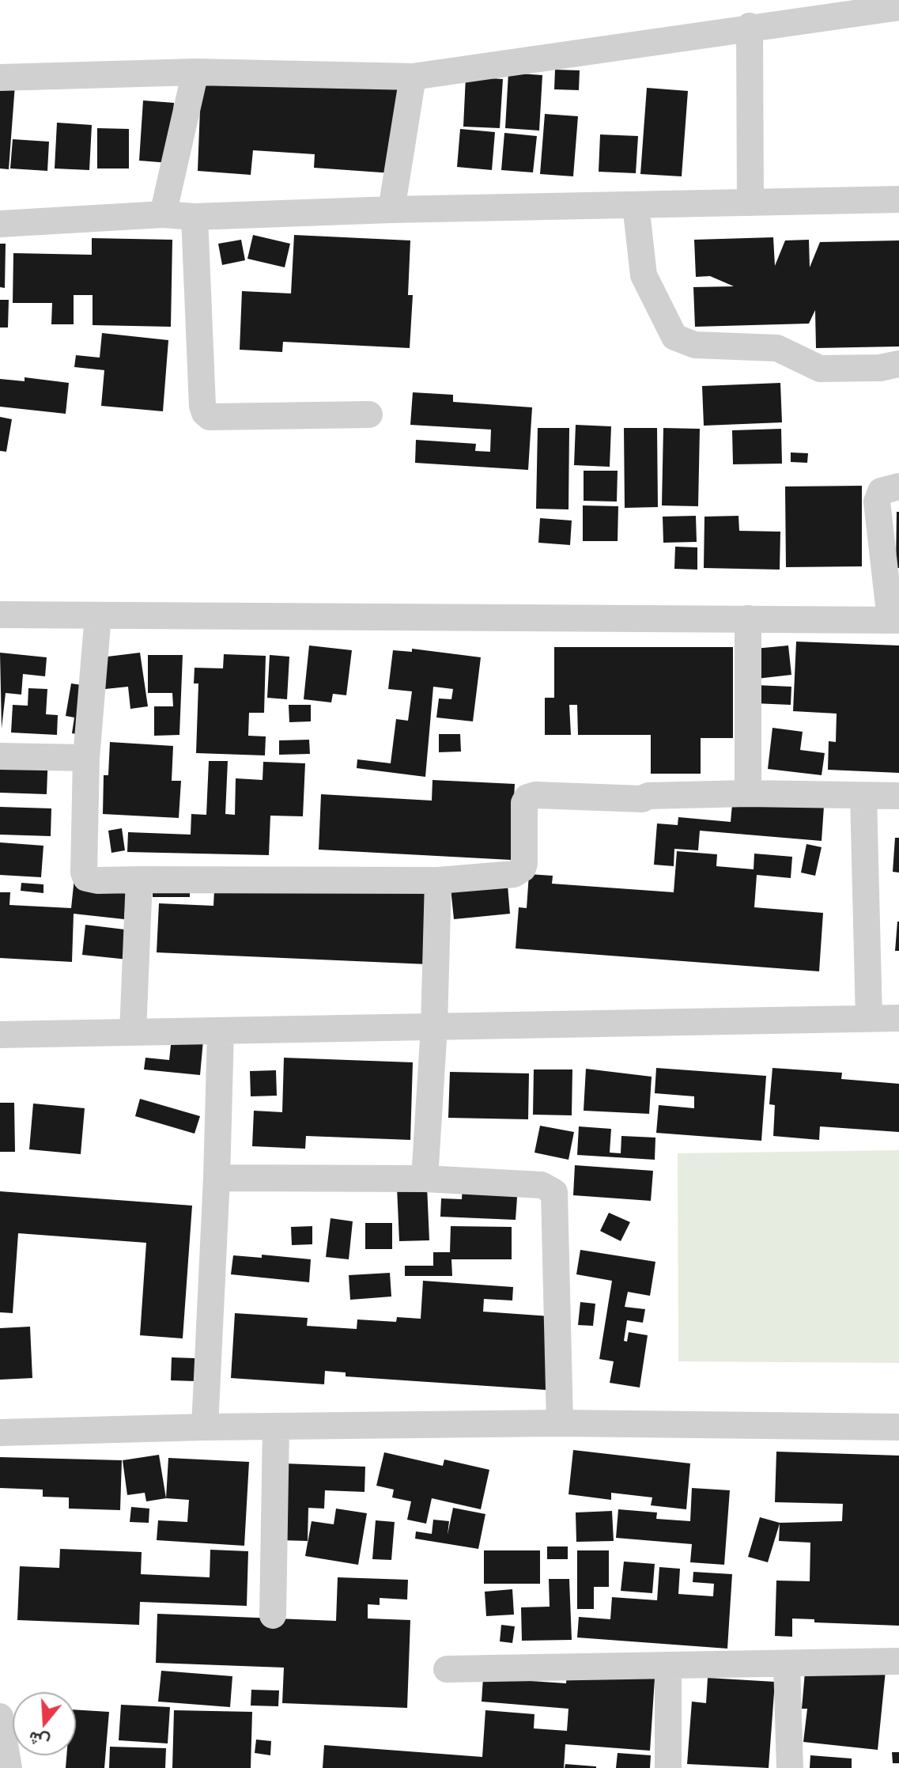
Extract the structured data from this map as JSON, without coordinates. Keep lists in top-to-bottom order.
{
  "north": "bottom"
}
